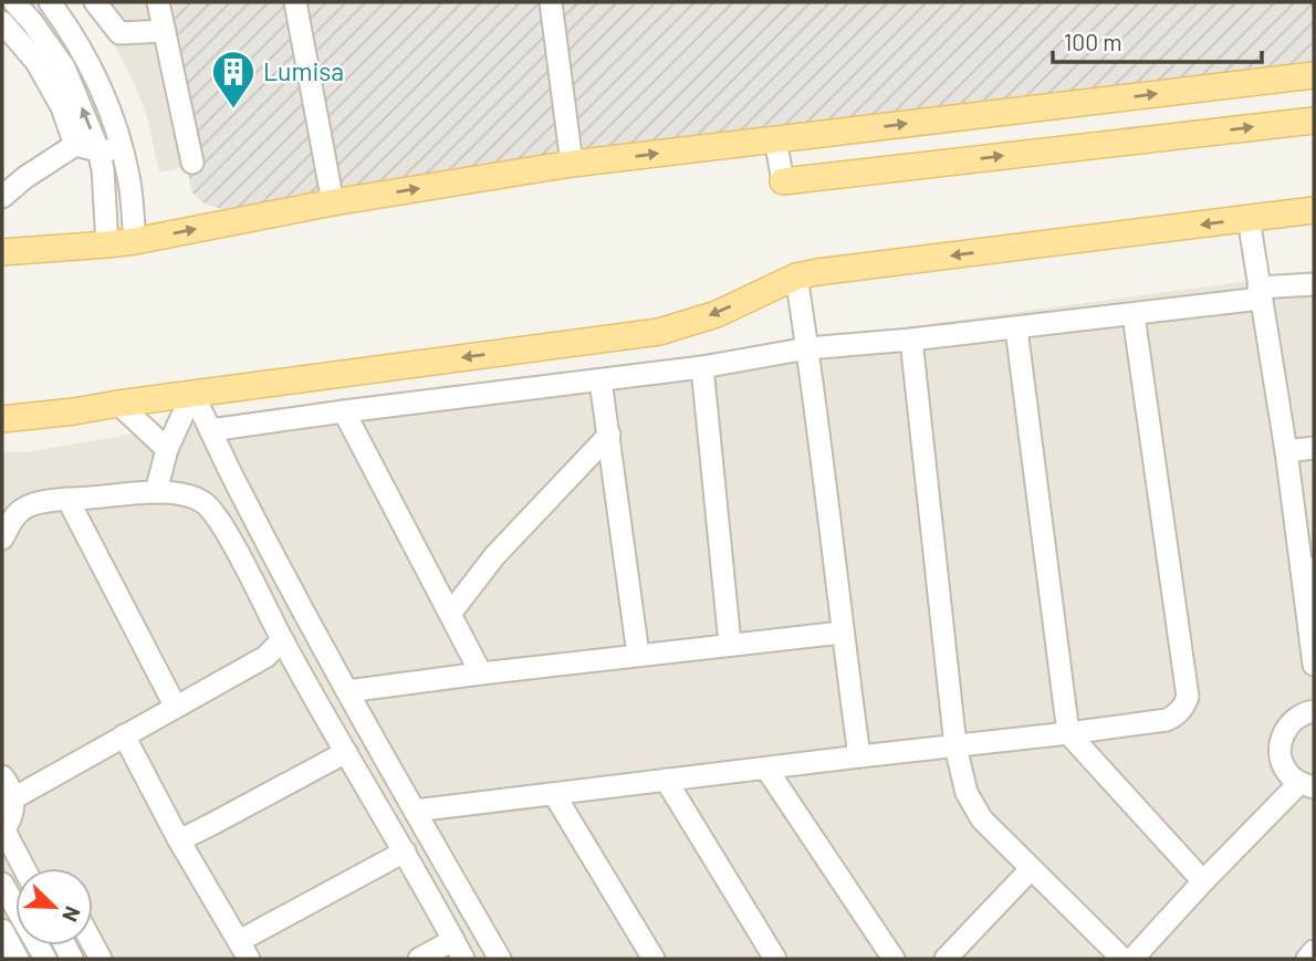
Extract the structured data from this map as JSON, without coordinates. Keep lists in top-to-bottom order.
{
  "places": {
    "building": ["Lumisa"]
  },
  "scale_bar": "100 m",
  "north": "bottom right"
}
